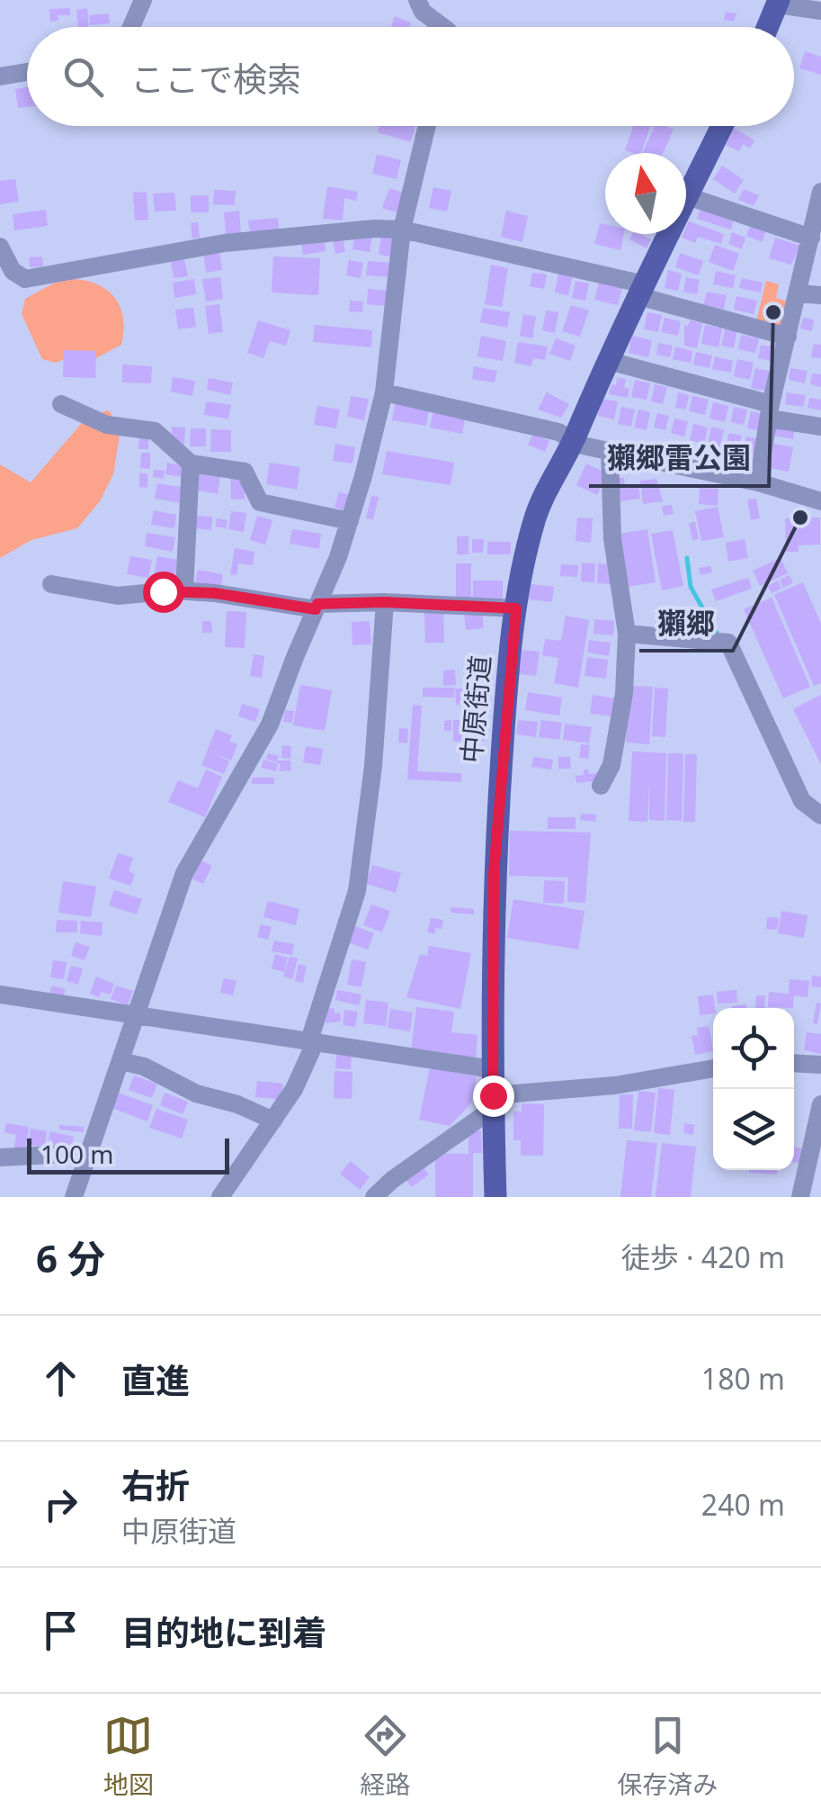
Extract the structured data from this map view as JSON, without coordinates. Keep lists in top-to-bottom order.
{
  "streets": {
    "main road": ["中原街道"]
  },
  "places": ["獺郷雷公園", "獺郷"],
  "scale_bar": "100 m",
  "north": "top",
  "page": {
    "search": "ここで検索",
    "scale": "100 m",
    "heading": ["6 分", "徒歩 · 420 m"],
    "list": [
      ["直進", "180 m"],
      ["右折", "中原街道", "240 m"],
      "目的地に到着"
    ],
    "nav": ["地図", "経路", "保存済み"]
  }
}
